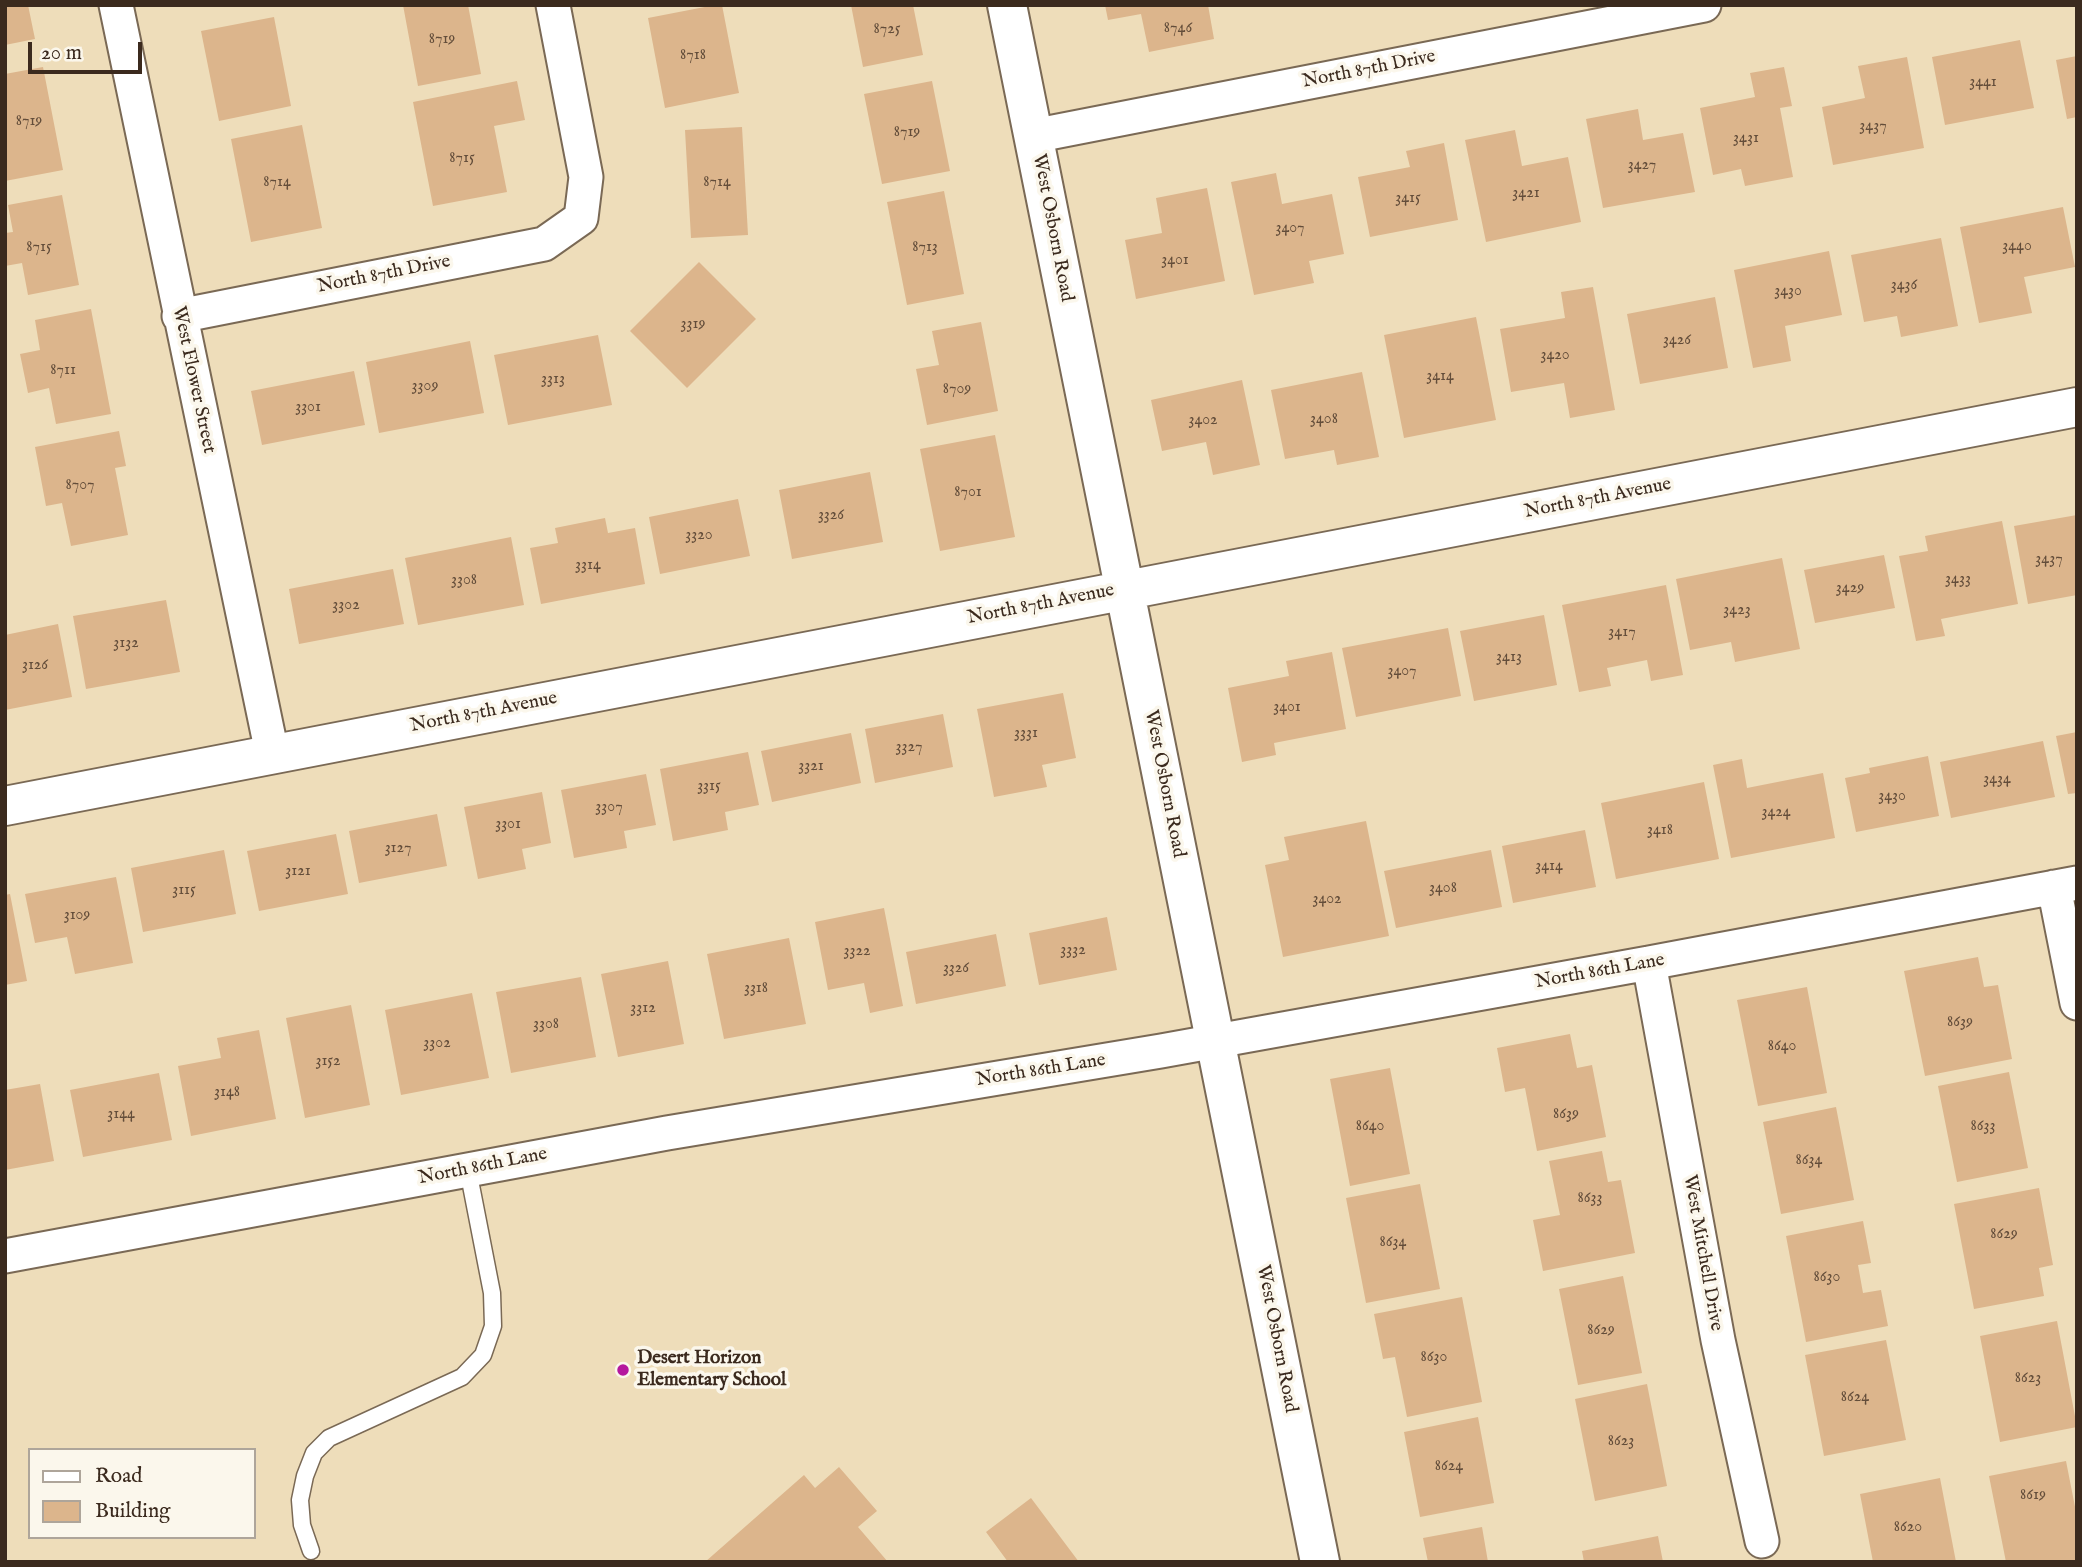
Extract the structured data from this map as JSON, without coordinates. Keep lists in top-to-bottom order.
{
  "streets": {
    "street": [
      "North 87th Drive",
      "West Osborn Road",
      "West Flower Street",
      "North 87th Avenue",
      "North 86th Lane",
      "West Mitchell Drive"
    ]
  },
  "crossings": [
    ["North 87th Drive", "West Osborn Road"],
    ["North 87th Drive", "West Flower Street"],
    ["West Osborn Road", "North 87th Avenue"],
    ["West Osborn Road", "North 86th Lane"],
    ["West Flower Street", "North 87th Avenue"],
    ["North 86th Lane", "West Mitchell Drive"]
  ],
  "places": ["Desert Horizon Elementary School"],
  "house_numbers": [
    "8746",
    "8725",
    "8719",
    "8718",
    "3441",
    "8719",
    "3437",
    "8719",
    "3431",
    "8715",
    "3427",
    "8714",
    "8714",
    "3421",
    "3415",
    "3407",
    "3440",
    "8715",
    "8713",
    "3401",
    "3436",
    "3430",
    "3319",
    "3426",
    "3420",
    "8711",
    "3414",
    "3313",
    "3309",
    "8709",
    "3301",
    "3408",
    "3402",
    "8707",
    "8701",
    "3326",
    "3320",
    "3437",
    "3314",
    "3433",
    "3308",
    "3429",
    "3302",
    "3423",
    "3417",
    "3132",
    "3413",
    "3126",
    "3407",
    "3401",
    "3331",
    "3327",
    "3321",
    "3434",
    "3315",
    "3430",
    "3307",
    "3424",
    "3301",
    "3418",
    "3127",
    "3414",
    "3121",
    "3408",
    "3115",
    "3402",
    "3109",
    "3332",
    "3322",
    "3326",
    "3318",
    "3312",
    "8639",
    "3308",
    "3302",
    "8640",
    "3152",
    "3148",
    "3144",
    "8639",
    "8640",
    "8633",
    "8634",
    "8633",
    "8629",
    "8634",
    "8630",
    "8629",
    "8630",
    "8623",
    "8624",
    "8623",
    "8624",
    "8619",
    "8620"
  ],
  "legend": ["Road", "Building"],
  "scale_bar": "20 m"
}
